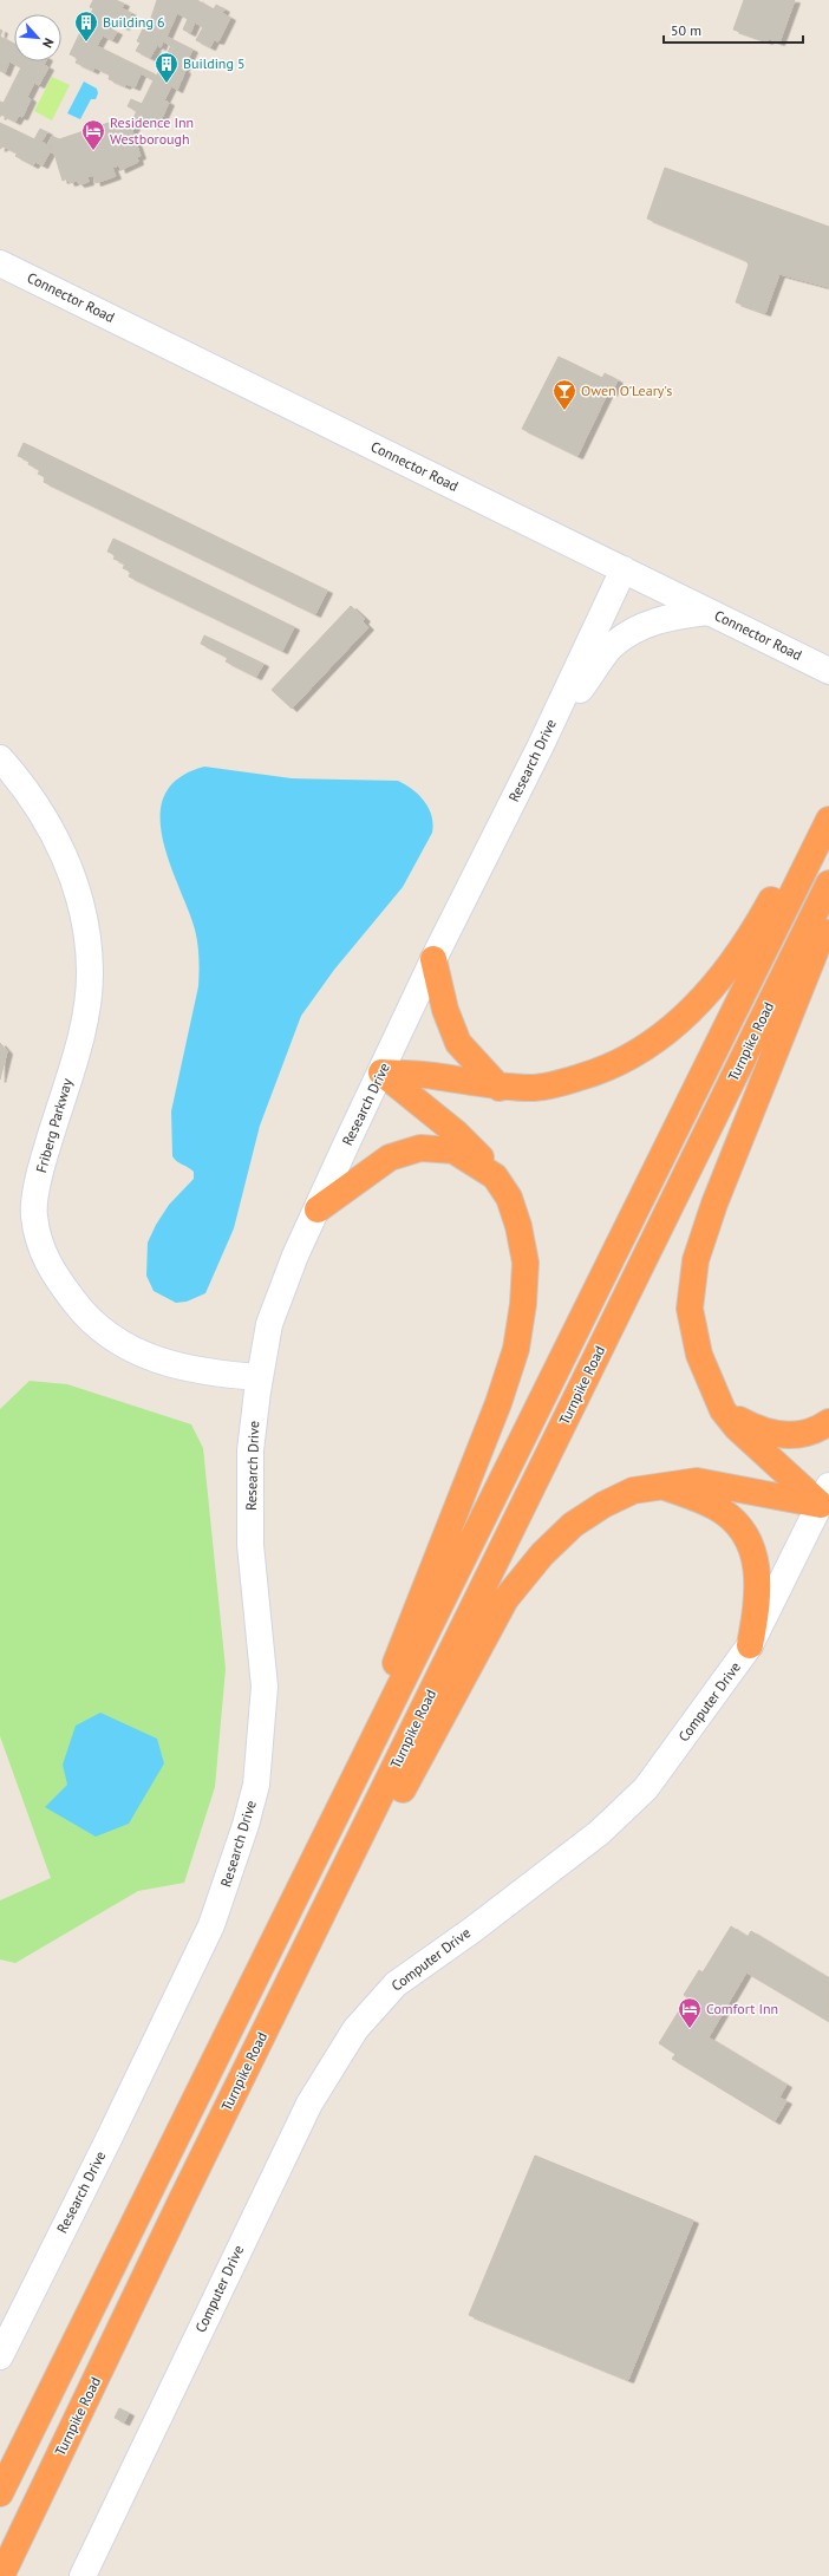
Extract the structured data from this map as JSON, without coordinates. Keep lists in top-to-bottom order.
{
  "streets": {
    "highway": ["Turnpike Road"],
    "street": [
      "Connector Road",
      "Research Drive",
      "Friberg Parkway",
      "Computer Drive"
    ]
  },
  "crossings": [
    ["Connector Road", "Research Drive"],
    ["Research Drive", "Friberg Parkway"]
  ],
  "places": {
    "building": ["Building 6", "Building 5"],
    "hotel": ["Residence Inn Westborough", "Comfort Inn"],
    "bar": ["Owen O'Leary's"]
  },
  "scale_bar": "50 m",
  "north": "bottom right"
}
